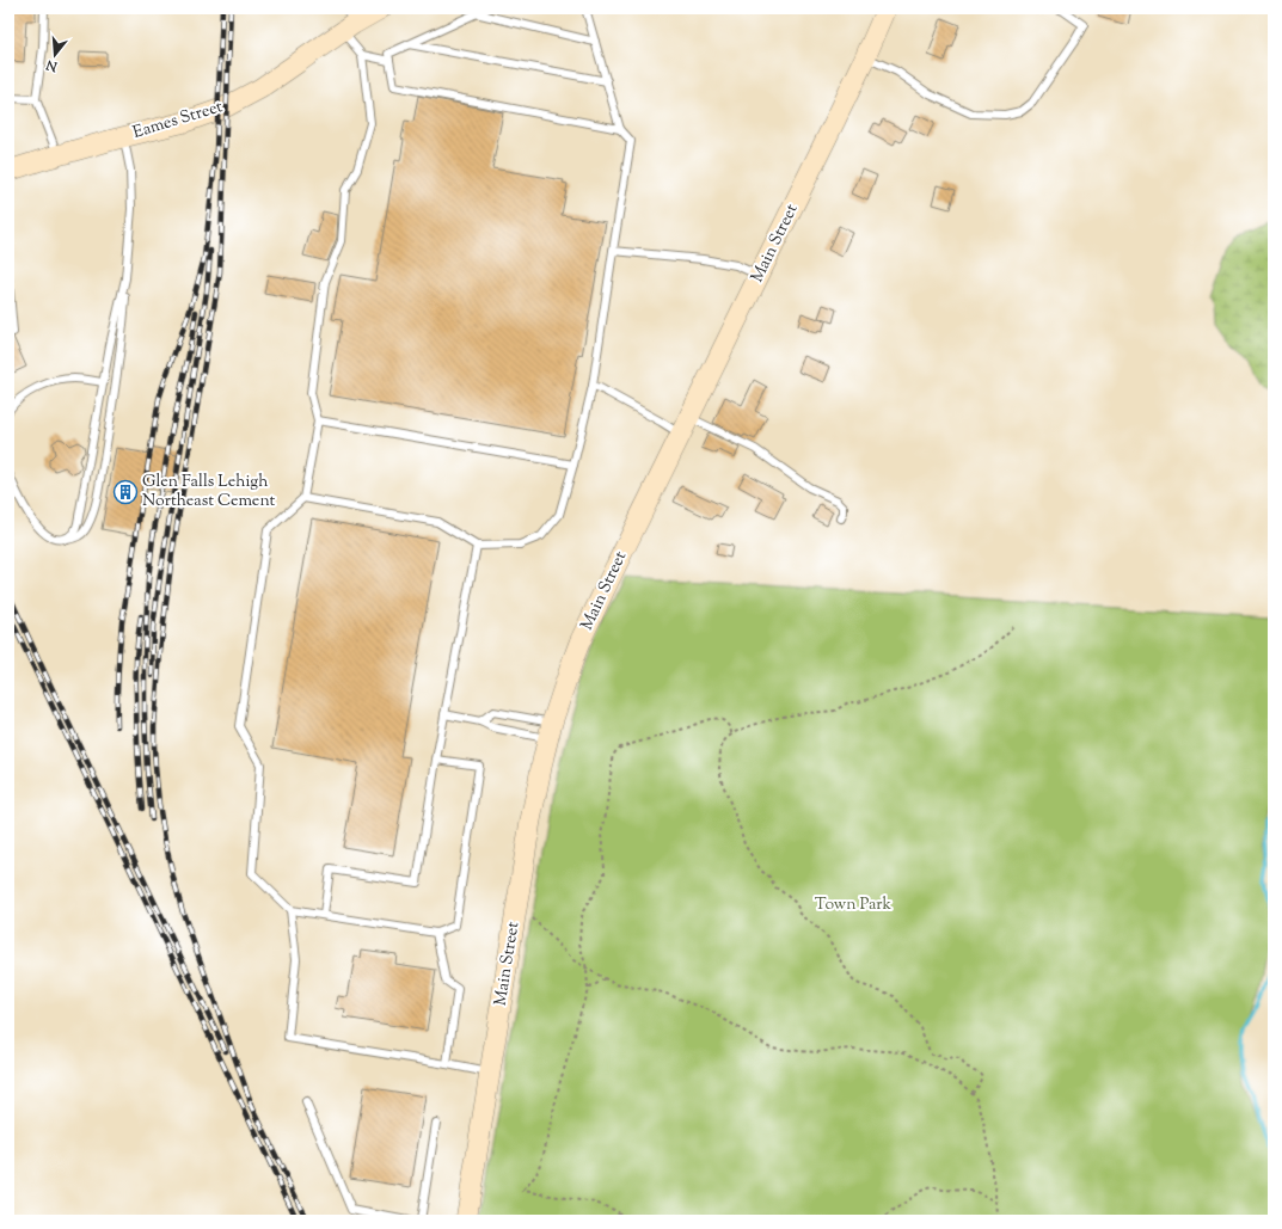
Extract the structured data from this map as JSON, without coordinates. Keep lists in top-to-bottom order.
{
  "streets": {
    "main road": ["Eames Street", "Main Street"]
  },
  "parks": ["Town Park"],
  "places": {
    "building": ["Glen Falls Lehigh Northeast Cement"]
  },
  "north": "bottom"
}
